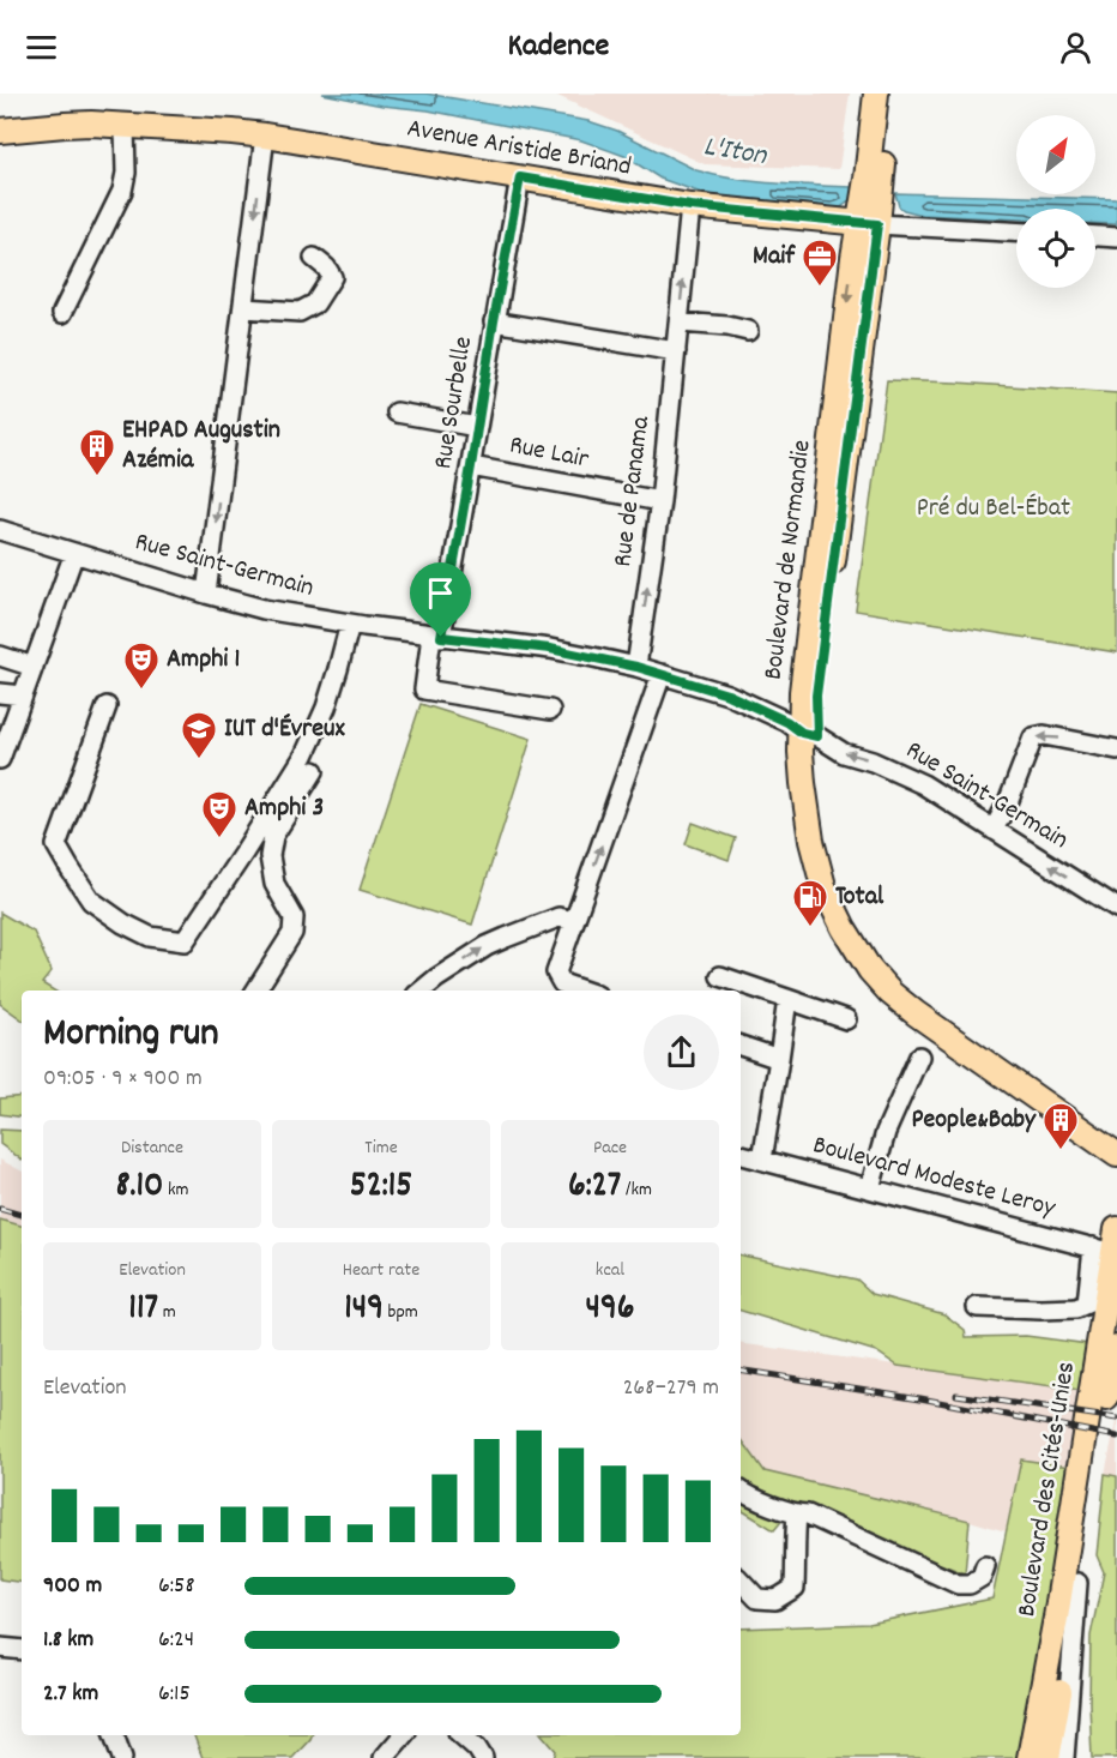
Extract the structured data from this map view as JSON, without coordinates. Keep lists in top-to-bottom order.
{
  "streets": {
    "main road": ["Avenue Aristide Briand", "Boulevard de Normandie", "Boulevard des Cités-Unies"],
    "street": [
      "Rue Sourbelle",
      "Rue Lair",
      "Rue de Panama",
      "Rue Saint-Germain",
      "Boulevard Modeste Leroy"
    ]
  },
  "crossings": [
    ["Avenue Aristide Briand", "Rue Sourbelle"],
    ["Avenue Aristide Briand", "Rue de Panama"],
    ["Avenue Aristide Briand", "Boulevard de Normandie"],
    ["Rue Sourbelle", "Rue Lair"],
    ["Rue Sourbelle", "Rue Saint-Germain"],
    ["Rue Lair", "Rue de Panama"],
    ["Rue de Panama", "Rue Saint-Germain"],
    ["Boulevard de Normandie", "Rue Saint-Germain"],
    ["Boulevard Modeste Leroy", "Boulevard des Cités-Unies"]
  ],
  "one_way": ["Rue de Panama"],
  "water": ["L'Iton"],
  "parks": ["Pré du Bel-Ébat"],
  "places": {
    "office": ["Maif"],
    "building": ["EHPAD Augustin Azémia", "People&Baby"],
    "theatre": ["Amphi 1", "Amphi 3"],
    "school or university": ["IUT d'Évreux"],
    "fuel station": ["Total"]
  },
  "north": "top right",
  "page": {
    "header": "Kadence",
    "heading": ["Morning run", "09:05 · 9 × 900 m"],
    "stats": [
      ["Distance", "8.10 km"],
      ["Time", "52:15"],
      ["Pace", "6:27 /km"],
      ["Elevation", "117 m"],
      ["Heart rate", "149 bpm"],
      ["kcal", "496"]
    ],
    "chart": ["Elevation", "268–279 m"],
    "list": [
      {
        "name": "900 m",
        "note": "6:58"
      },
      {
        "name": "1.8 km",
        "note": "6:24"
      },
      {
        "name": "2.7 km",
        "note": "6:15"
      }
    ]
  }
}
